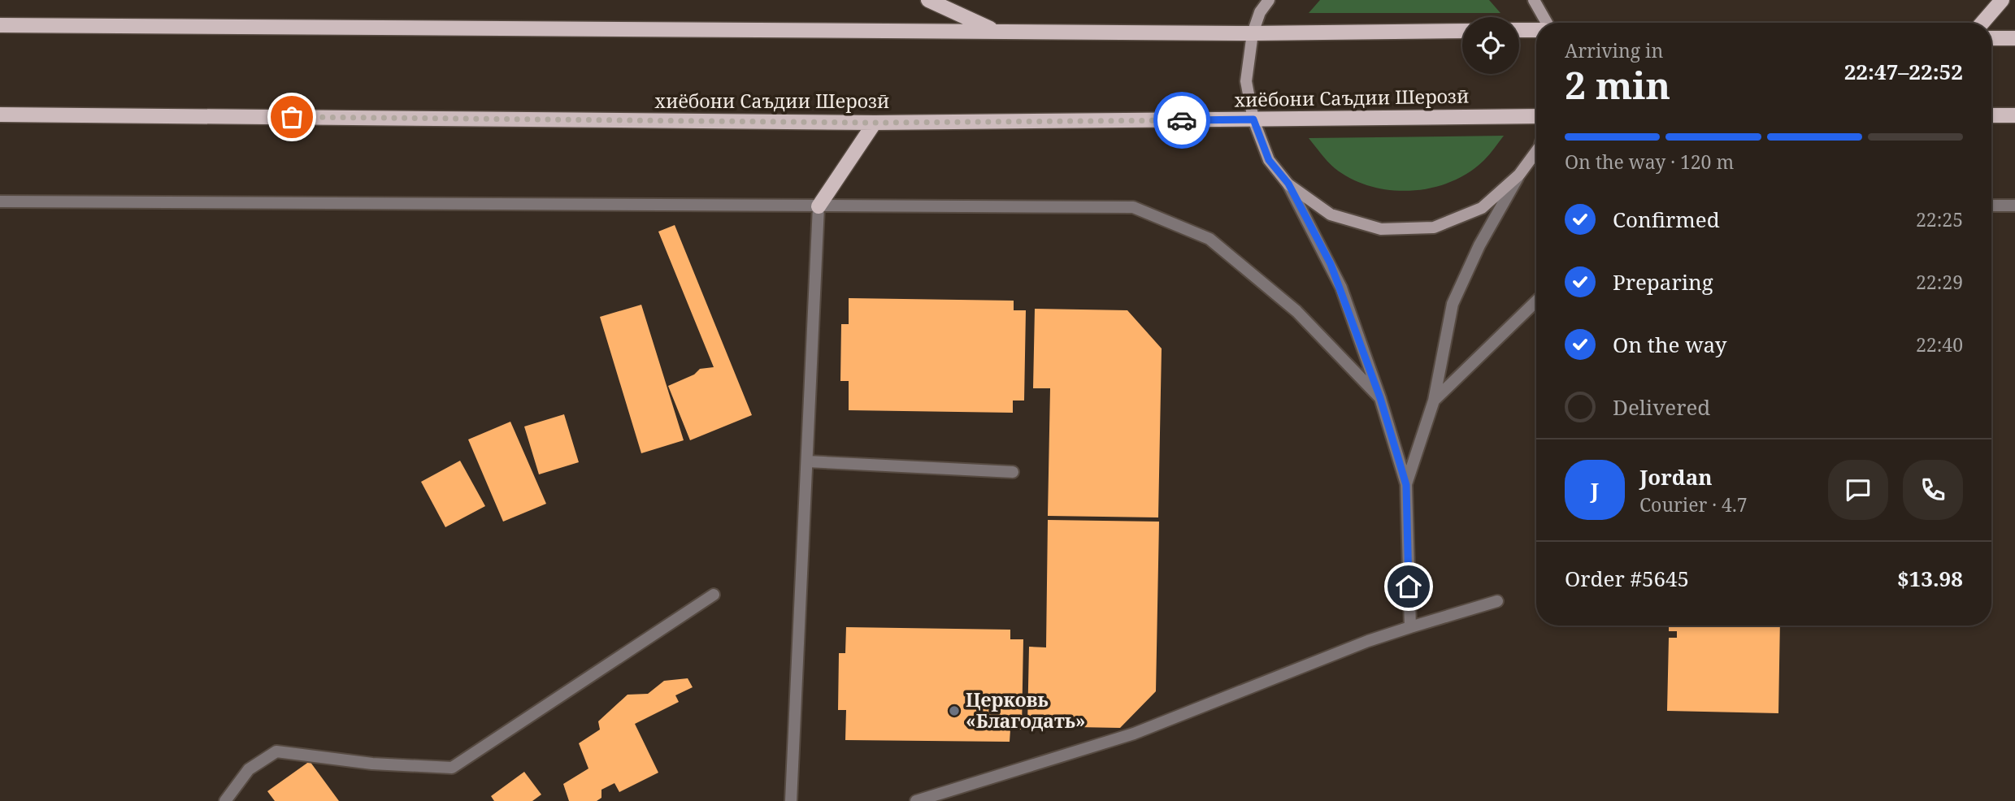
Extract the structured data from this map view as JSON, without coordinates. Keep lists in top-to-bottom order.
{
  "streets": {
    "main road": ["хиёбони Саъдии Шерозӣ"]
  },
  "places": ["Церковь «Благодать»"],
  "page": {
    "heading": ["2 min", "Arriving in", "22:47–22:52"],
    "panel": [
      "Jordan",
      "Courier · 4.7",
      "Order #5645",
      "$13.98"
    ],
    "bar": "On the way · 120 m",
    "list": [
      ["Confirmed", "22:25"],
      ["Preparing", "22:29"],
      ["On the way", "22:40"],
      "Delivered"
    ],
    "round": "J"
  }
}
